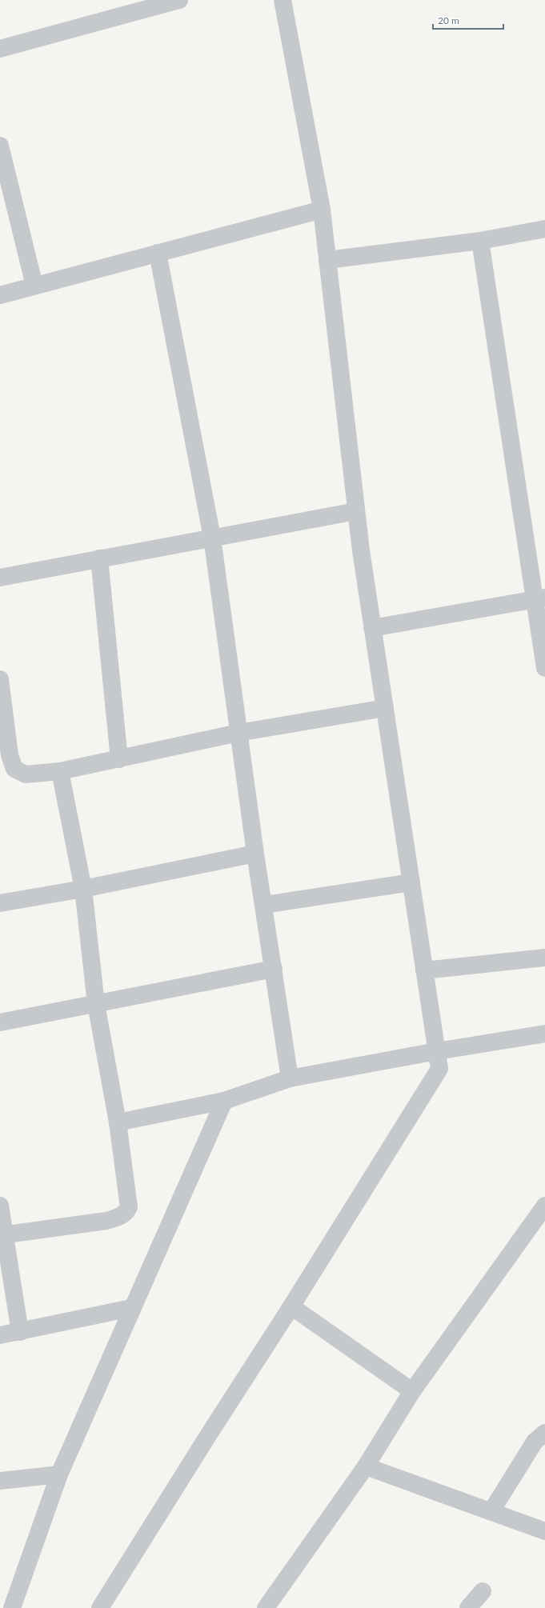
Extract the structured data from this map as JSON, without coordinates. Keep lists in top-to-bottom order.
{
  "scale_bar": "20 m"
}
